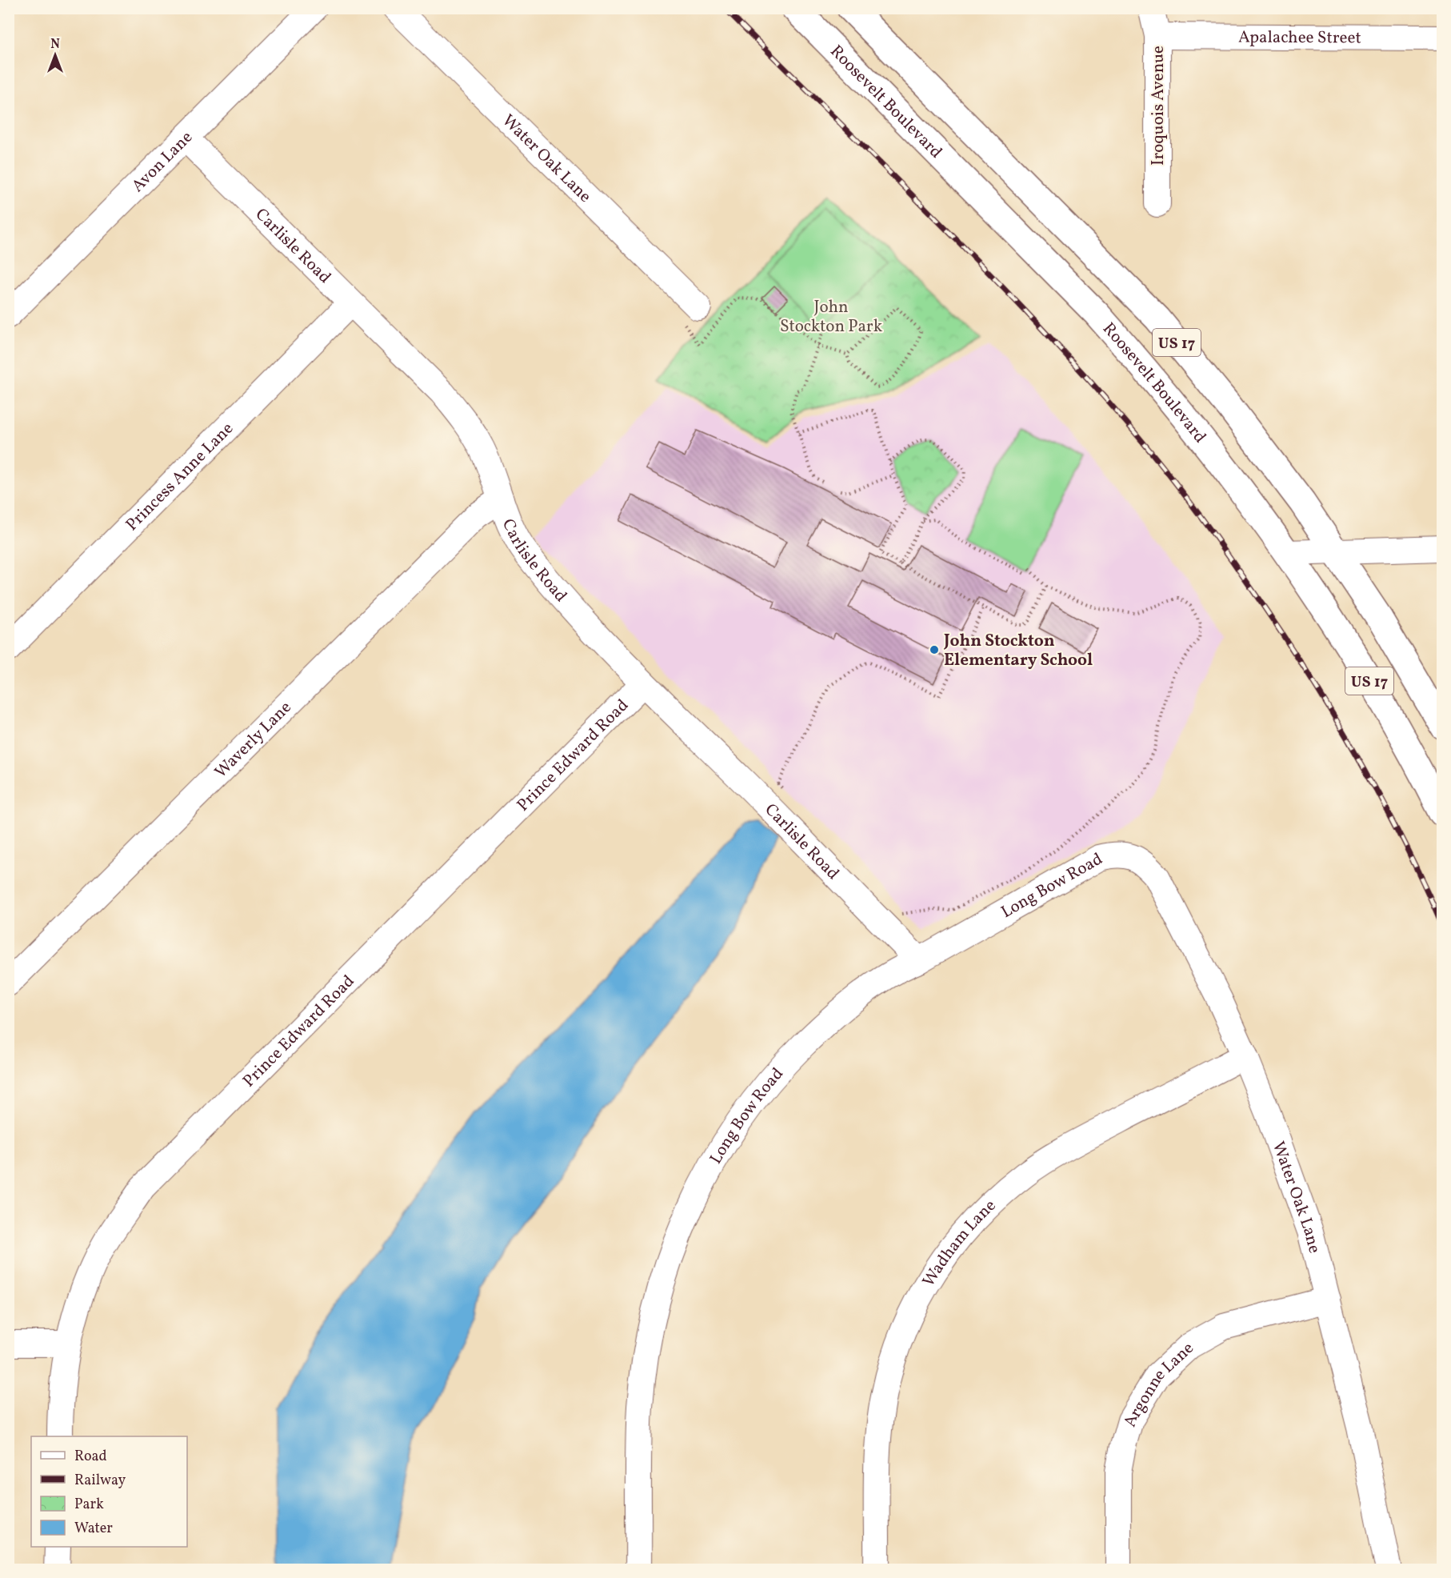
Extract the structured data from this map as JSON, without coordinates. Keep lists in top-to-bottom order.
{
  "streets": {
    "highway": ["Roosevelt Boulevard", "US 17"],
    "street": [
      "Apalachee Street",
      "Iroquois Avenue",
      "Water Oak Lane",
      "Avon Lane",
      "Carlisle Road",
      "Princess Anne Lane",
      "Waverly Lane",
      "Prince Edward Road",
      "Long Bow Road",
      "Wadham Lane",
      "Argonne Lane"
    ]
  },
  "crossings": [
    ["Apalachee Street", "Iroquois Avenue"],
    ["Water Oak Lane", "Long Bow Road"],
    ["Water Oak Lane", "Wadham Lane"],
    ["Water Oak Lane", "Argonne Lane"],
    ["Avon Lane", "Carlisle Road"],
    ["Carlisle Road", "Princess Anne Lane"],
    ["Carlisle Road", "Waverly Lane"],
    ["Carlisle Road", "Prince Edward Road"],
    ["Carlisle Road", "Long Bow Road"]
  ],
  "parks": ["John Stockton Park"],
  "places": ["John Stockton Elementary School"],
  "legend": [
    "Road",
    "Railway",
    "Park",
    "Water"
  ],
  "north": "top"
}
